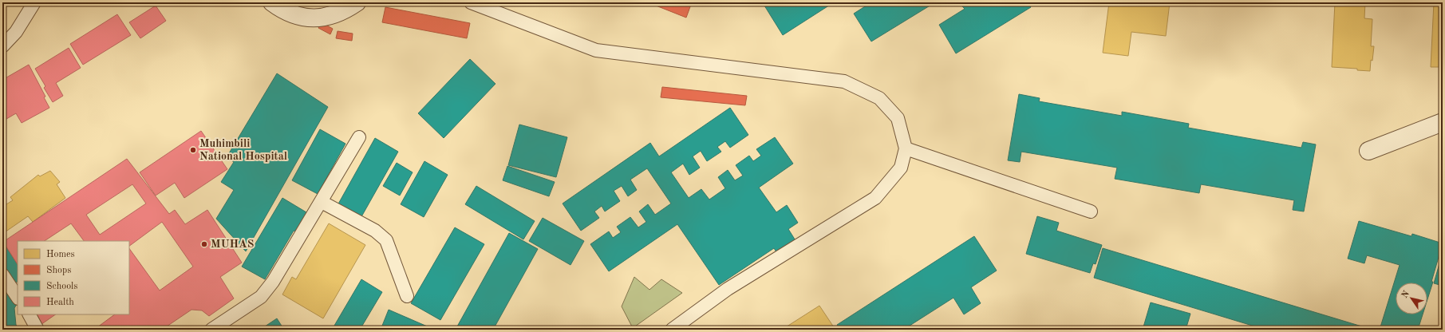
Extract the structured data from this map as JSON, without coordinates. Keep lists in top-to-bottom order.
{
  "places": ["Muhimbili National Hospital", "MUHAS"],
  "legend": [
    "Homes",
    "Shops",
    "Schools",
    "Health"
  ],
  "north": "top left"
}
